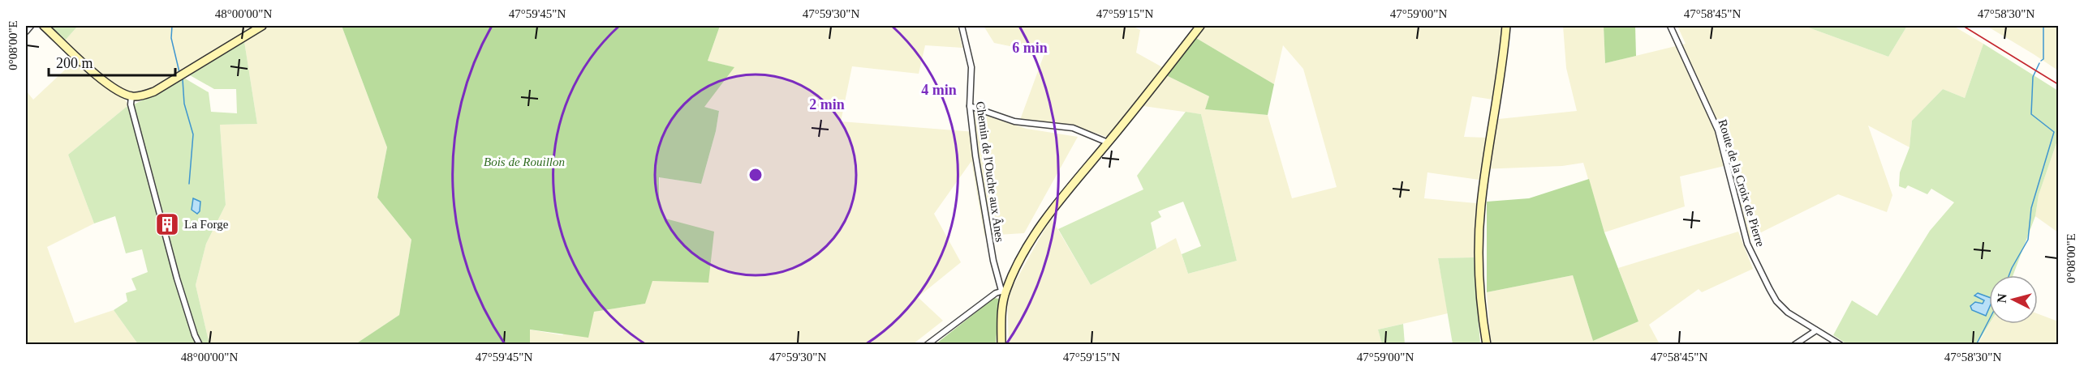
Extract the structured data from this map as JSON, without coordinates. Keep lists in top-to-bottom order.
{
  "streets": {
    "street": ["Chemin de l'Ouche aux Ânes", "Route de la Croix de Pierre"]
  },
  "parks": ["Bois de Rouillon"],
  "places": {
    "building": ["La Forge"]
  },
  "scale_bar": "200 m",
  "north": "left",
  "coordinates": [
    "48°00'00\"N",
    "47°59'45\"N",
    "47°59'30\"N",
    "47°59'15\"N",
    "47°59'00\"N",
    "47°58'45\"N",
    "47°58'30\"N",
    "0°08'00\"E"
  ],
  "rings": ["6 min", "4 min", "2 min"]
}
